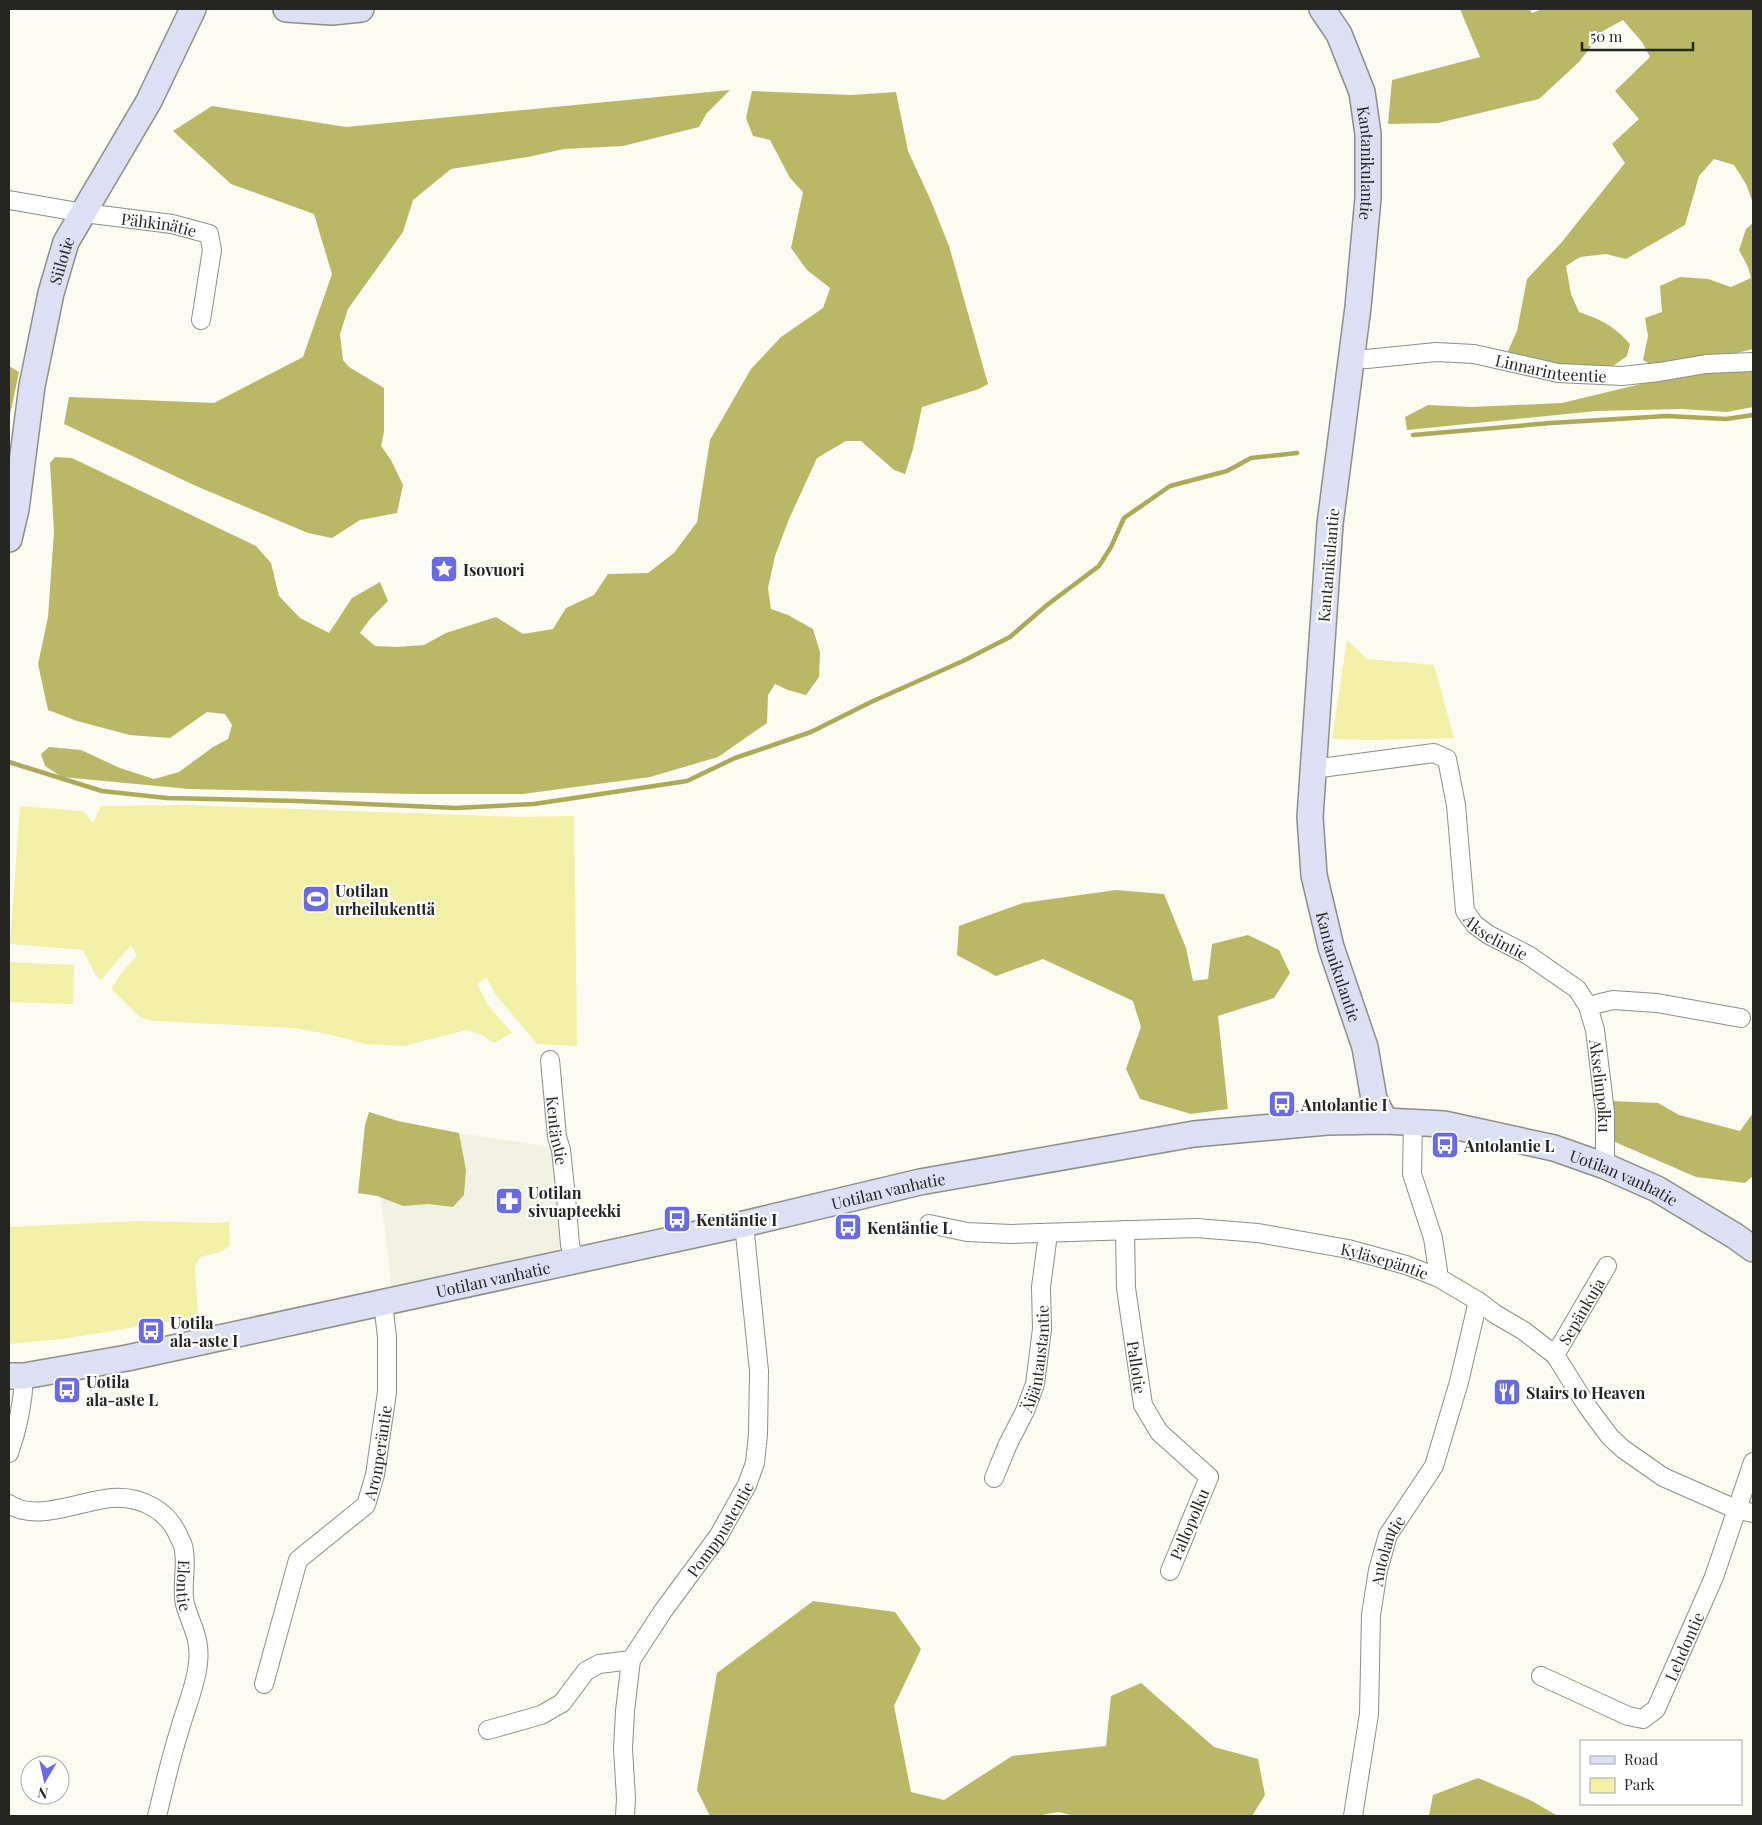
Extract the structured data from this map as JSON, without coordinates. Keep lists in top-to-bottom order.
{
  "streets": {
    "main road": ["Kantanikulantie", "Siilotie", "Uotilan vanhatie"],
    "street": [
      "Pähkinätie",
      "Linnarinteentie",
      "Akselintie",
      "Akselinpolku",
      "Kentäntie",
      "Kyläsepäntie",
      "Sepänkuja",
      "Äijäntaustantie",
      "Pallotie",
      "Aronperäntie",
      "Pallopolku",
      "Pomppustentie",
      "Antolantie",
      "Elontie",
      "Lehdontie"
    ]
  },
  "crossings": [
    ["Kantanikulantie", "Linnarinteentie"],
    ["Kantanikulantie", "Akselintie"],
    ["Kantanikulantie", "Uotilan vanhatie"],
    ["Pähkinätie", "Siilotie"],
    ["Akselintie", "Akselinpolku"],
    ["Akselinpolku", "Uotilan vanhatie"],
    ["Kentäntie", "Uotilan vanhatie"],
    ["Uotilan vanhatie", "Aronperäntie"],
    ["Uotilan vanhatie", "Pomppustentie"],
    ["Kyläsepäntie", "Sepänkuja"],
    ["Kyläsepäntie", "Äijäntaustantie"],
    ["Kyläsepäntie", "Pallotie"],
    ["Kyläsepäntie", "Antolantie"],
    ["Kyläsepäntie", "Lehdontie"],
    ["Pallotie", "Pallopolku"]
  ],
  "places": {
    "place": ["Isovuori"],
    "sports": ["Uotilan urheilukenttä"],
    "bus stop": [
      "Antolantie I",
      "Antolantie L",
      "Kentäntie I",
      "Kentäntie L",
      "Uotila ala-aste I",
      "Uotila ala-aste L"
    ],
    "pharmacy": ["Uotilan sivuapteekki"],
    "restaurant": ["Stairs to Heaven"]
  },
  "legend": ["Road", "Park"],
  "scale_bar": "50 m",
  "north": "bottom"
}
